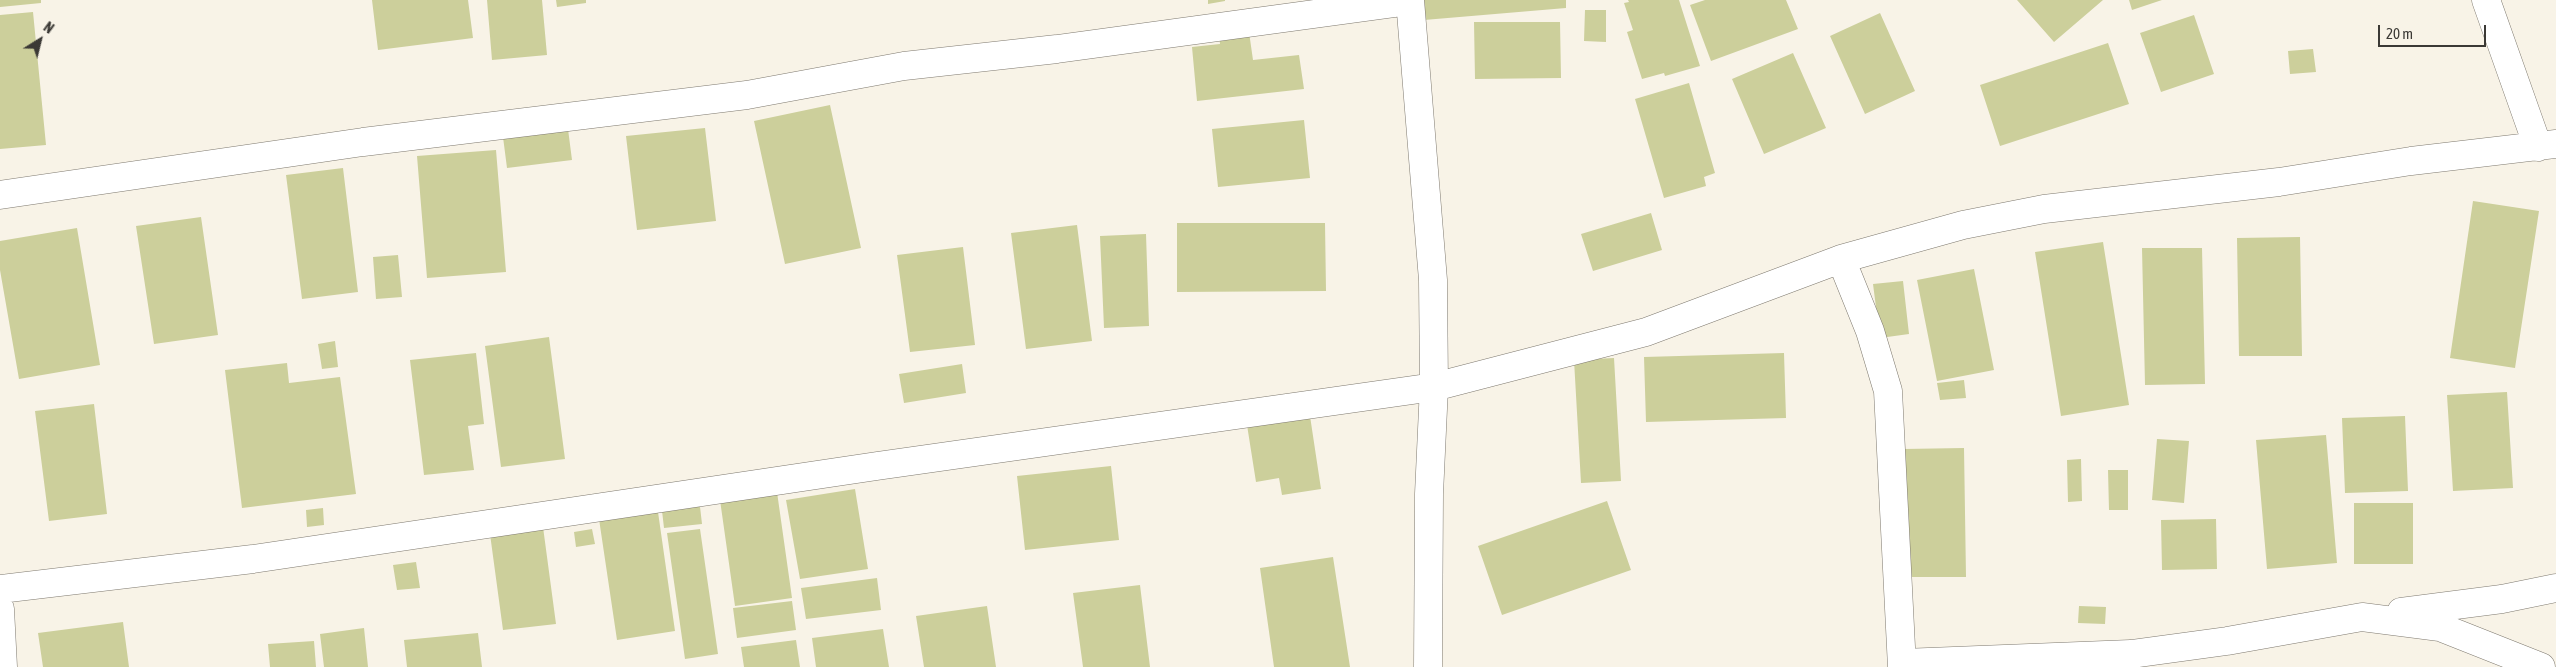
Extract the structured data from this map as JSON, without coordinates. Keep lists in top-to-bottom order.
{
  "scale_bar": "20 m",
  "north": "top right"
}
